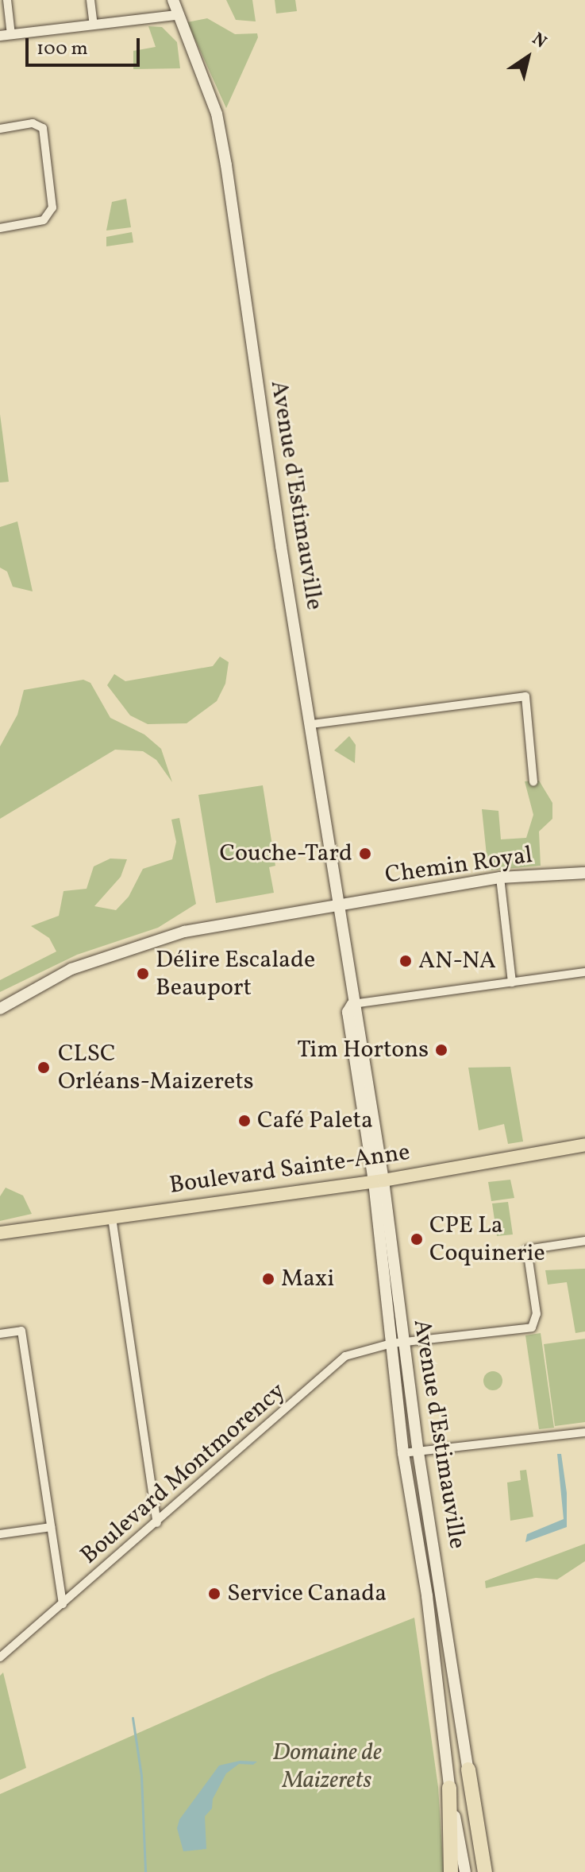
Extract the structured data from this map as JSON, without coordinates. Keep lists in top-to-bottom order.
{
  "streets": {
    "main road": ["Avenue d'Estimauville", "Chemin Royal", "Boulevard Sainte-Anne"],
    "street": ["Boulevard Montmorency"]
  },
  "crossings": [
    ["Avenue d'Estimauville", "Chemin Royal"],
    ["Avenue d'Estimauville", "Boulevard Sainte-Anne"],
    ["Avenue d'Estimauville", "Boulevard Montmorency"]
  ],
  "parks": ["Domaine de Maizerets"],
  "places": [
    "Couche-Tard",
    "AN-NA",
    "Délire Escalade Beauport",
    "Tim Hortons",
    "CLSC Orléans-Maizerets",
    "Café Paleta",
    "CPE La Coquinerie",
    "Maxi",
    "Service Canada"
  ],
  "scale_bar": "100 m",
  "north": "top right"
}
